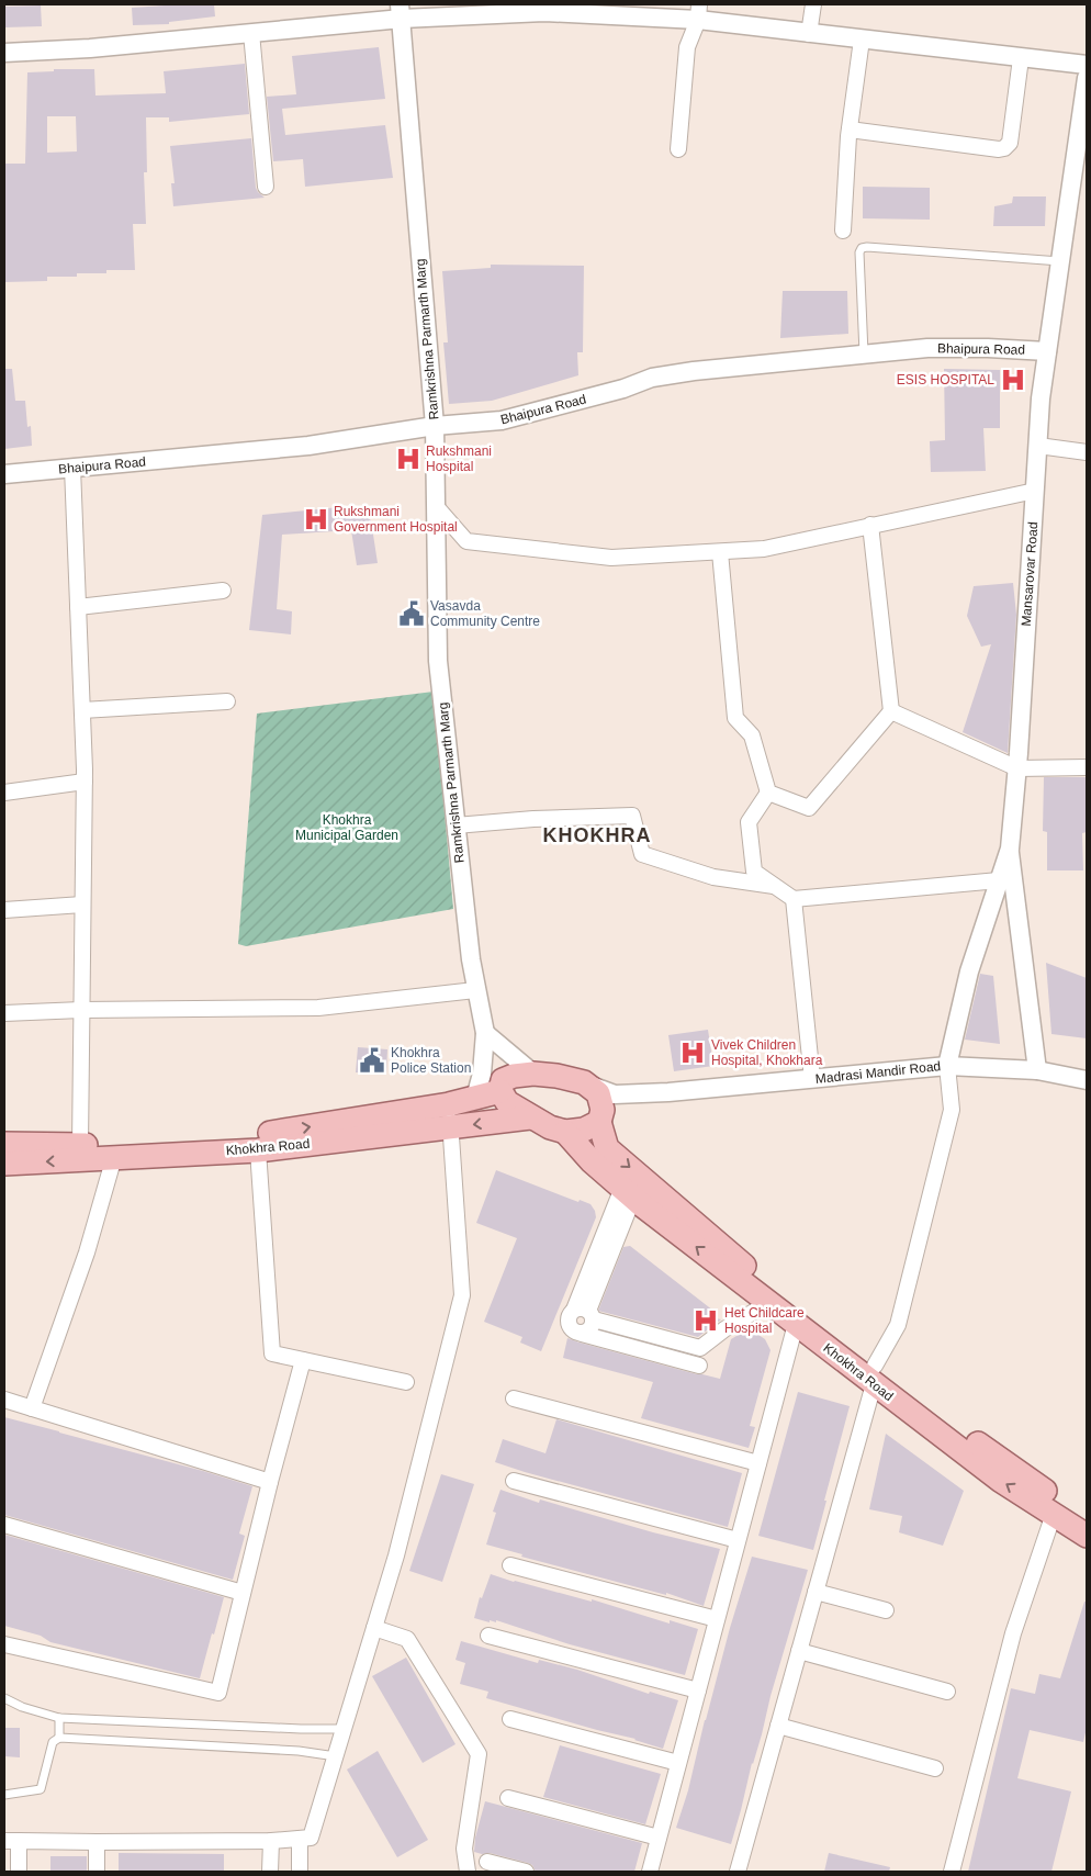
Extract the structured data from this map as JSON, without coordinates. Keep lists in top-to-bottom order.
{
  "streets": {
    "main road": ["Khokhra Road"],
    "street": [
      "Ramkrishna Parmarth Marg",
      "Bhaipura Road",
      "Mansarovar Road",
      "Madrasi Mandir Road"
    ]
  },
  "crossings": [
    ["Ramkrishna Parmarth Marg", "Bhaipura Road"],
    ["Ramkrishna Parmarth Marg", "Khokhra Road"],
    ["Bhaipura Road", "Mansarovar Road"],
    ["Mansarovar Road", "Madrasi Mandir Road"]
  ],
  "districts": ["KHOKHRA"],
  "parks": ["Khokhra Municipal Garden"],
  "places": {
    "hospital": [
      "ESIS HOSPITAL",
      "Rukshmani Hospital",
      "Rukshmani Government Hospital",
      "Vivek Children Hospital, Khokhara",
      "Het Childcare Hospital"
    ],
    "public building": ["Vasavda Community Centre", "Khokhra Police Station"]
  }
}
